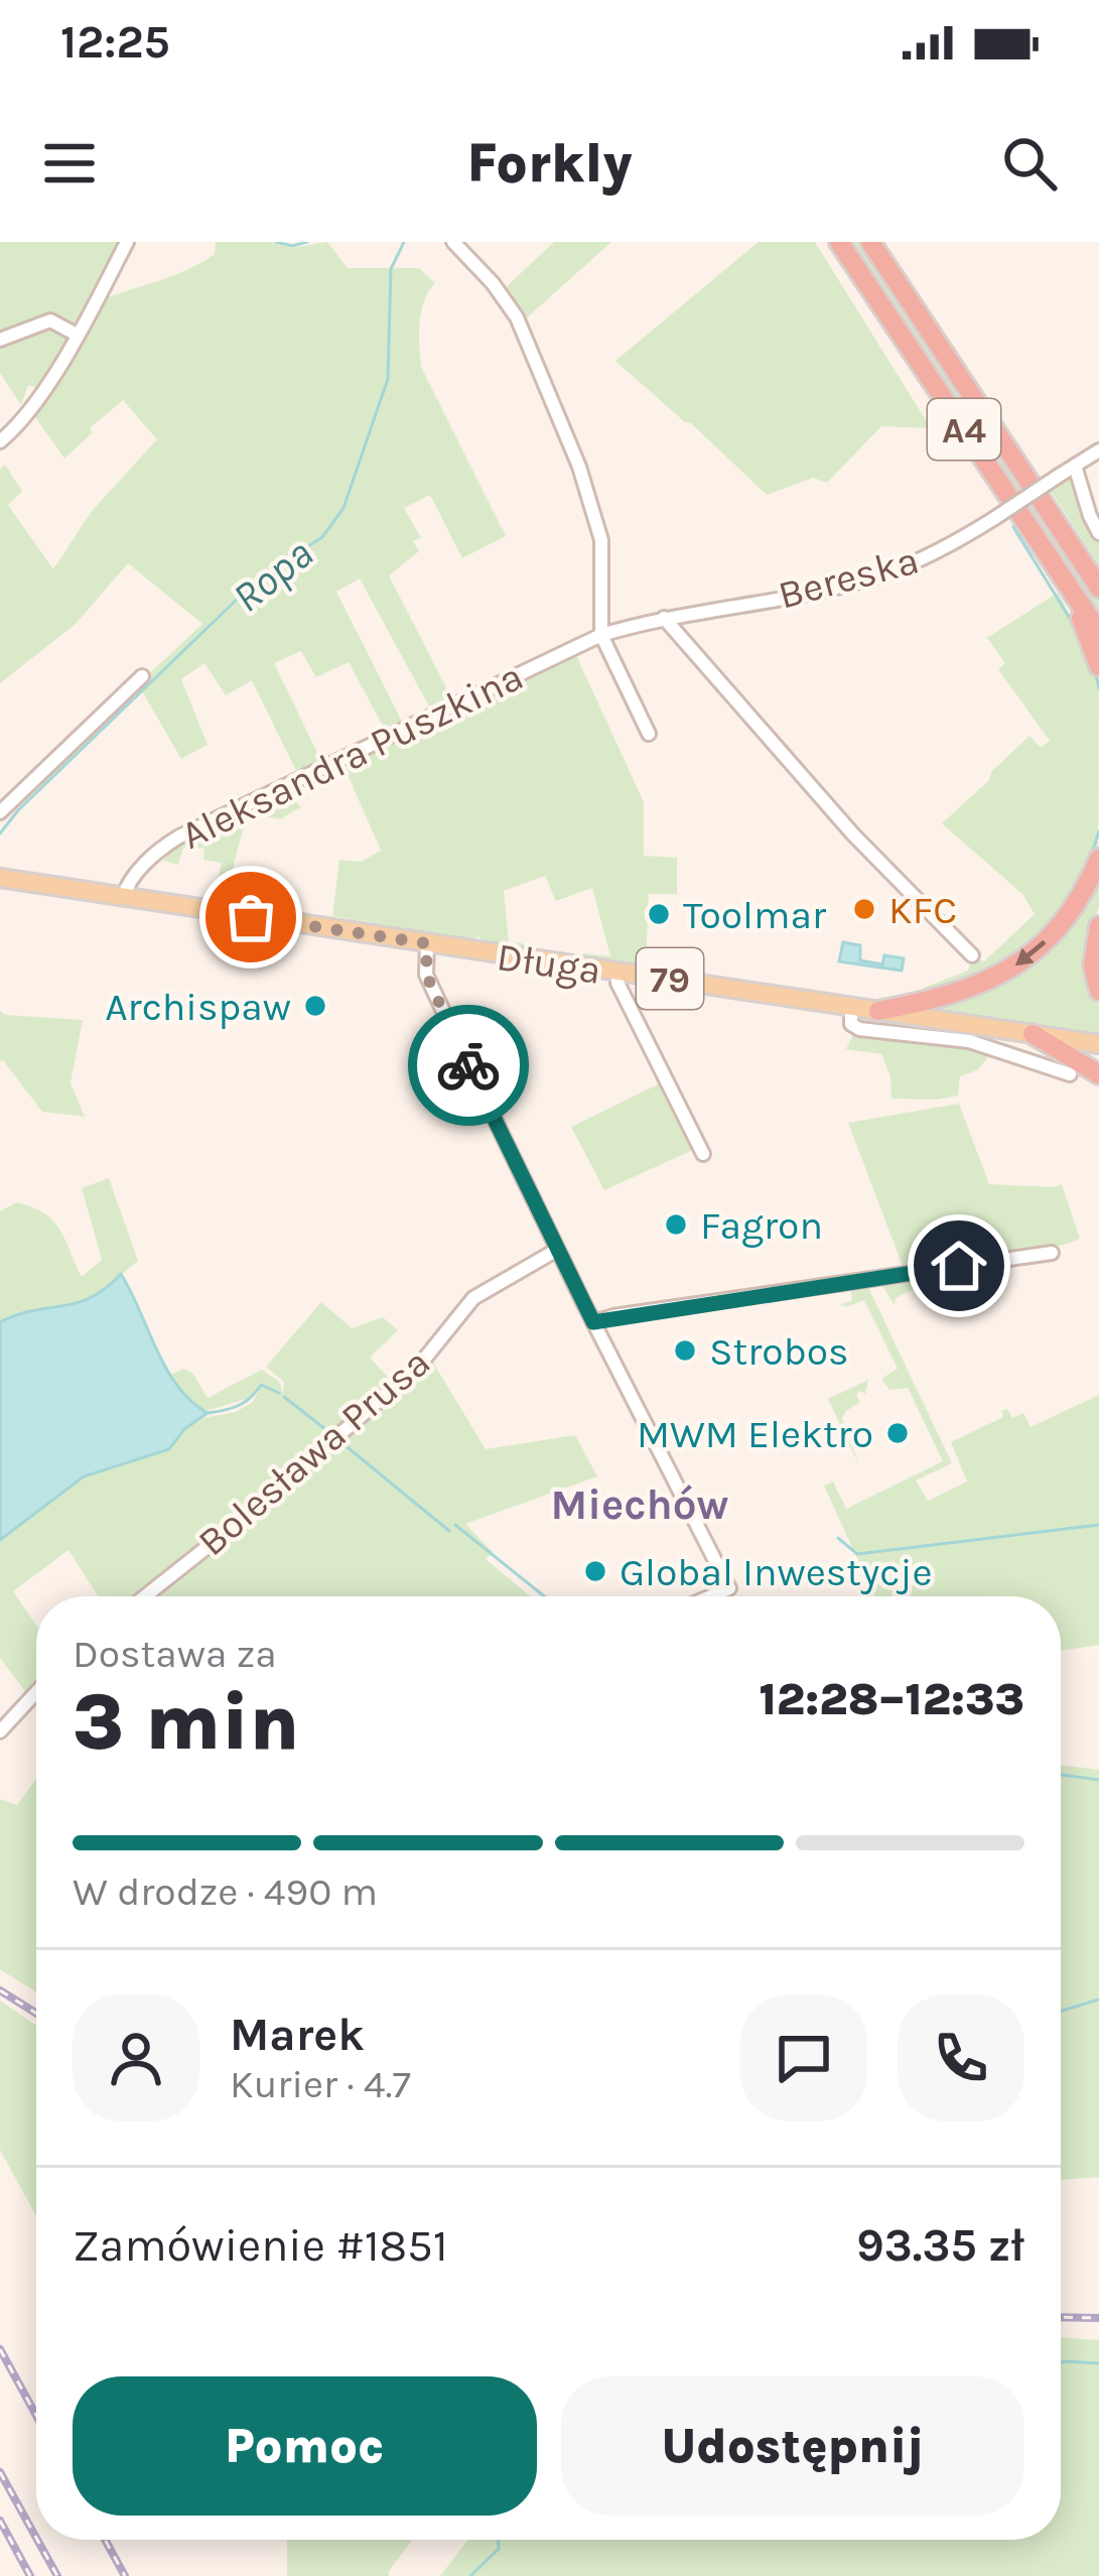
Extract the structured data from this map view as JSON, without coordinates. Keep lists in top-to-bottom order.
{
  "streets": {
    "highway": ["A4"],
    "main road": ["Długa", "79"],
    "street": ["Bereska", "Aleksandra Puszkina", "Bolesława Prusa"]
  },
  "crossings": [
    ["Bereska", "Aleksandra Puszkina"],
    ["Aleksandra Puszkina", "Długa"]
  ],
  "districts": ["Miechów"],
  "water": ["Ropa"],
  "places": [
    "KFC",
    "Toolmar",
    "Archispaw",
    "Fagron",
    "Strobos",
    "MWM Elektro",
    "Global Inwestycje"
  ],
  "page": {
    "status": "12:25",
    "header": "Forkly",
    "heading": ["3 min", "Dostawa za", "12:28–12:33"],
    "panel": [
      "Marek",
      "Kurier · 4.7",
      "Zamówienie #1851",
      "93.35 zł"
    ],
    "bar": "W drodze · 490 m",
    "buttons": ["Pomoc", "Udostępnij"]
  }
}
